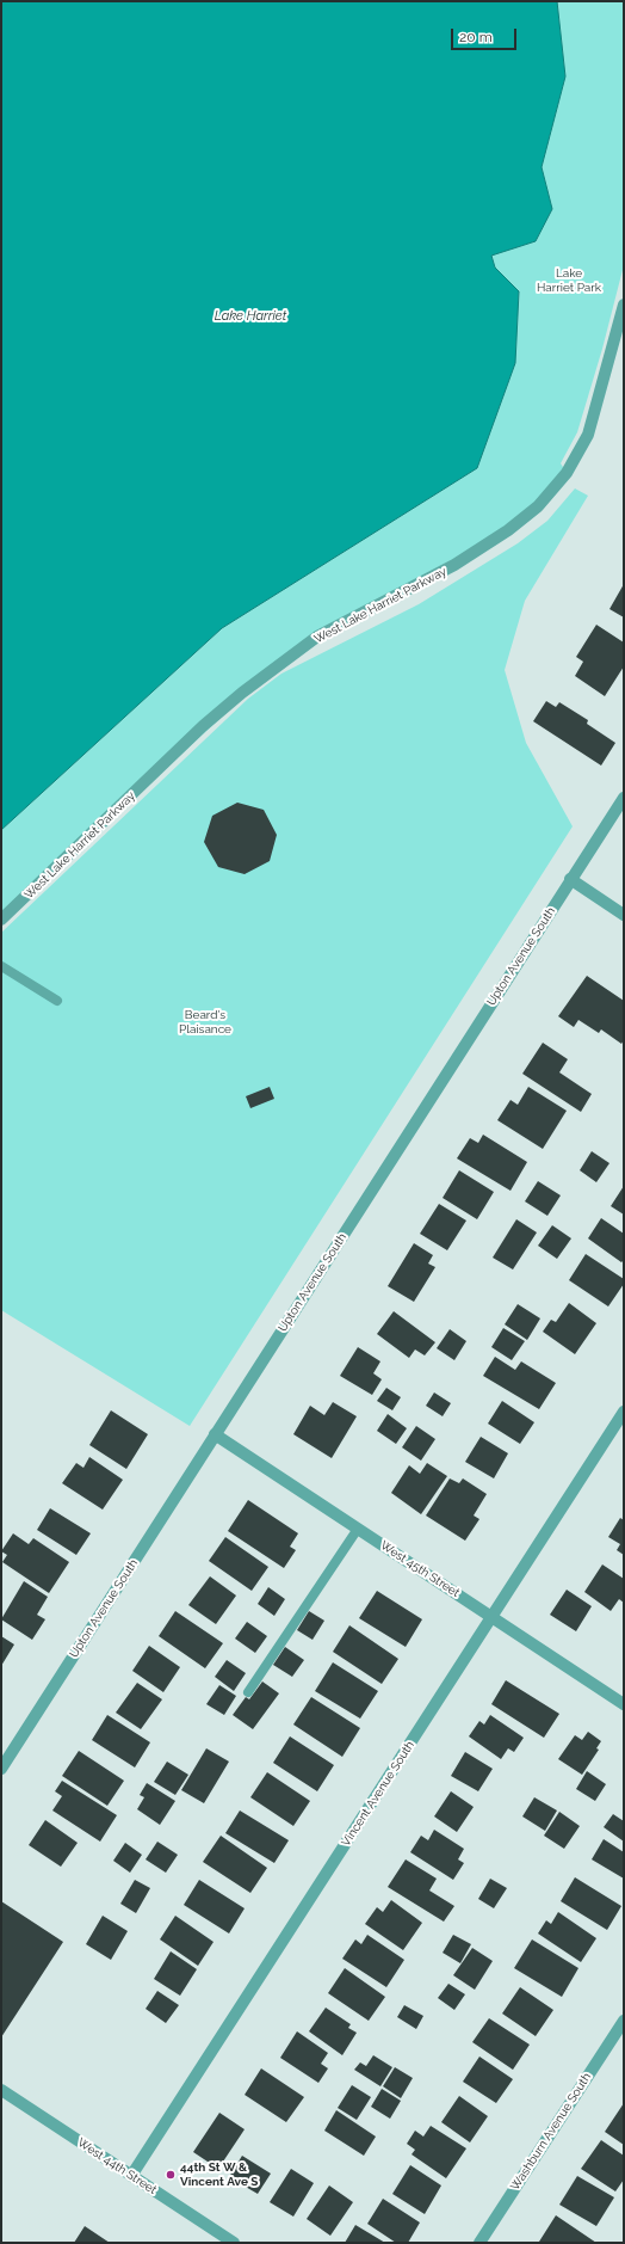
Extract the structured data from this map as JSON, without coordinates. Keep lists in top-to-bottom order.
{
  "streets": {
    "street": [
      "West Lake Harriet Parkway",
      "Upton Avenue South",
      "West 45th Street",
      "Vincent Avenue South",
      "Washburn Avenue South",
      "West 44th Street"
    ]
  },
  "crossings": [
    ["Upton Avenue South", "West 45th Street"],
    ["West 45th Street", "Vincent Avenue South"],
    ["Vincent Avenue South", "West 44th Street"]
  ],
  "water": ["Lake Harriet"],
  "parks": ["Lake Harriet Park", "Beard's Plaisance"],
  "places": ["44th St W & Vincent Ave S"],
  "scale_bar": "20 m"
}
